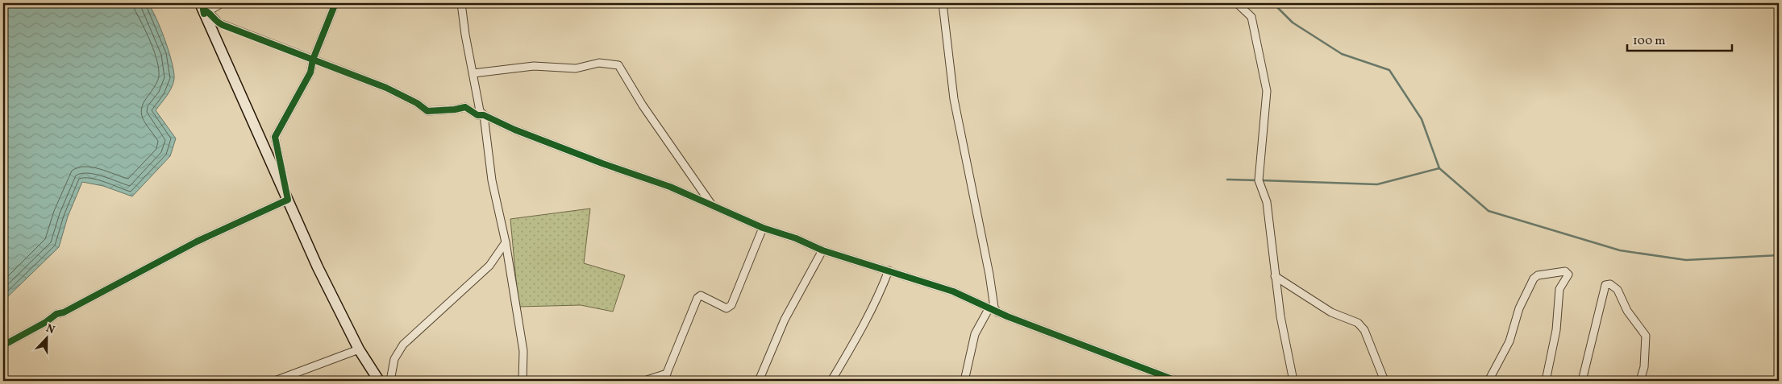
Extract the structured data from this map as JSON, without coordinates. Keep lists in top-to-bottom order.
{
  "scale_bar": "100 m",
  "north": "top"
}
